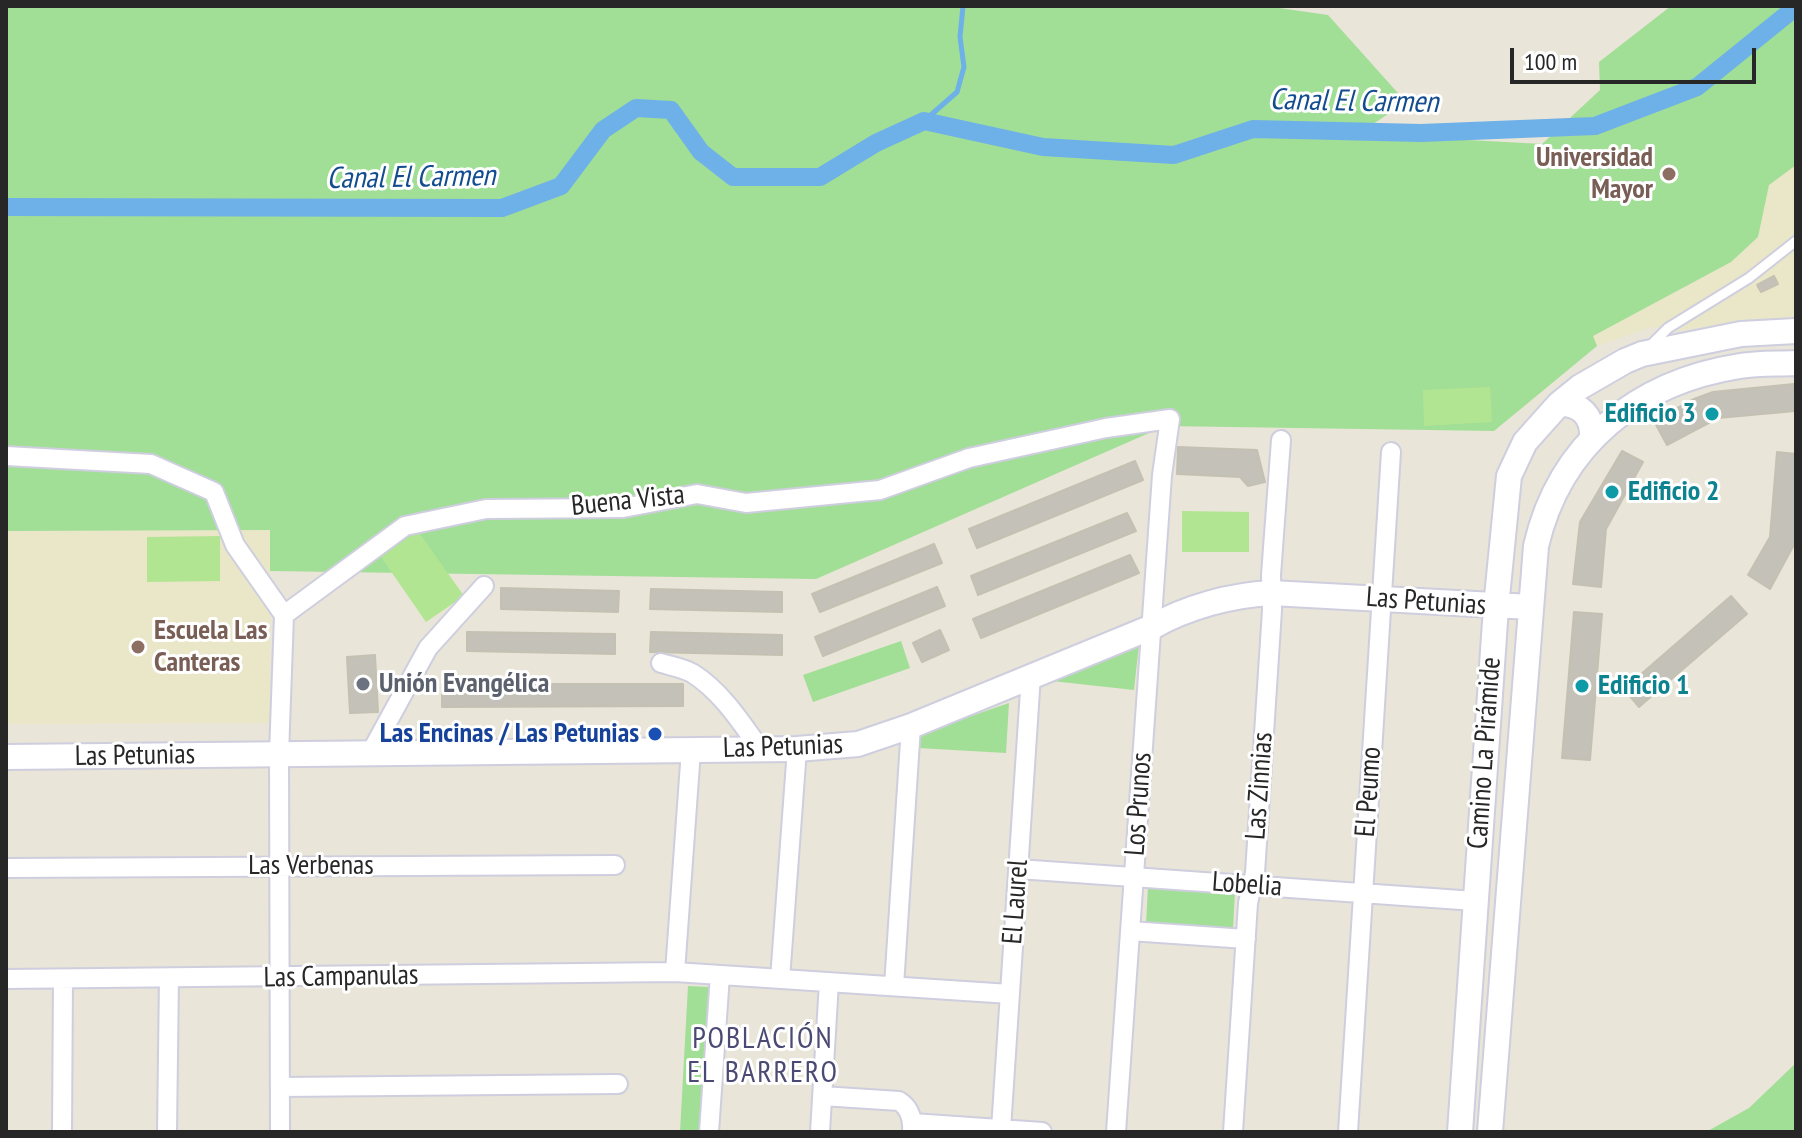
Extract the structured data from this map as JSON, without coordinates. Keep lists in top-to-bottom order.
{
  "streets": {
    "street": [
      "Buena Vista",
      "Las Petunias",
      "Camino La Pirámide",
      "Las Zinnias",
      "El Peumo",
      "Los Prunos",
      "Las Verbenas",
      "Lobelia",
      "El Laurel",
      "Las Campanulas"
    ]
  },
  "crossings": [
    ["Buena Vista", "Los Prunos"],
    ["Las Petunias", "Camino La Pirámide"],
    ["Las Petunias", "Las Zinnias"],
    ["Las Petunias", "El Peumo"],
    ["Las Petunias", "Los Prunos"],
    ["Las Petunias", "El Laurel"],
    ["Camino La Pirámide", "Lobelia"],
    ["Las Zinnias", "Lobelia"],
    ["El Peumo", "Lobelia"],
    ["Los Prunos", "Lobelia"],
    ["Lobelia", "El Laurel"],
    ["El Laurel", "Las Campanulas"]
  ],
  "districts": ["POBLACIÓN EL BARRERO"],
  "water": ["Canal El Carmen"],
  "places": [
    "Universidad Mayor",
    "Edificio 3",
    "Edificio 2",
    "Escuela Las Canteras",
    "Unión Evangélica",
    "Edificio 1",
    "Las Encinas / Las Petunias"
  ],
  "scale_bar": "100 m"
}
